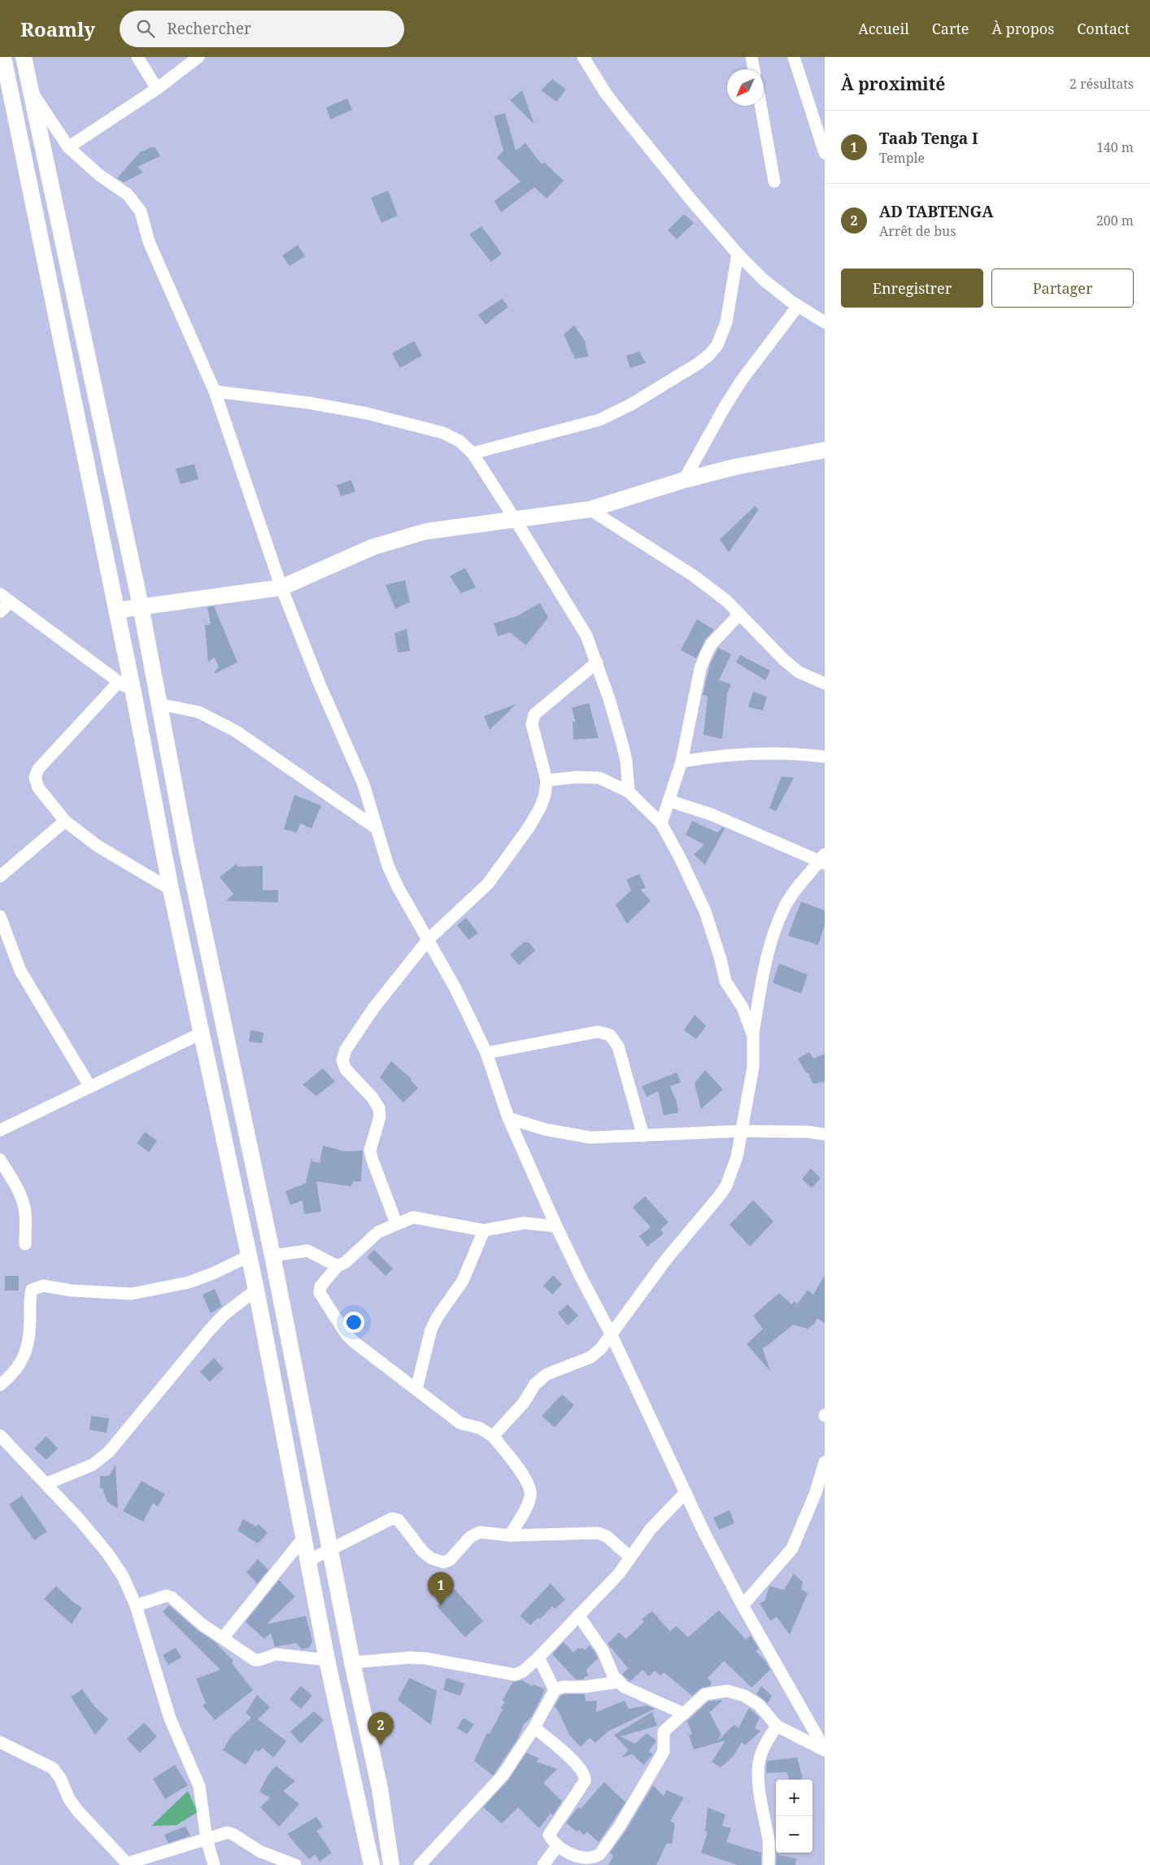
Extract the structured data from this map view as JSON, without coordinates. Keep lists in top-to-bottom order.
{
  "north": "bottom left",
  "page": {
    "header": "Roamly",
    "search": "Rechercher",
    "nav": [
      "Accueil",
      "Carte",
      "À propos",
      "Contact"
    ],
    "heading": ["À proximité", "2 résultats"],
    "list": [
      {
        "mark": "1",
        "name": "Taab Tenga I",
        "note": "Temple",
        "value": "140 m"
      },
      {
        "mark": "2",
        "name": "AD TABTENGA",
        "note": "Arrêt de bus",
        "value": "200 m"
      }
    ],
    "buttons": ["Enregistrer", "Partager"],
    "pins": ["1", "2"],
    "map_buttons": ["+", "−"]
  }
}
